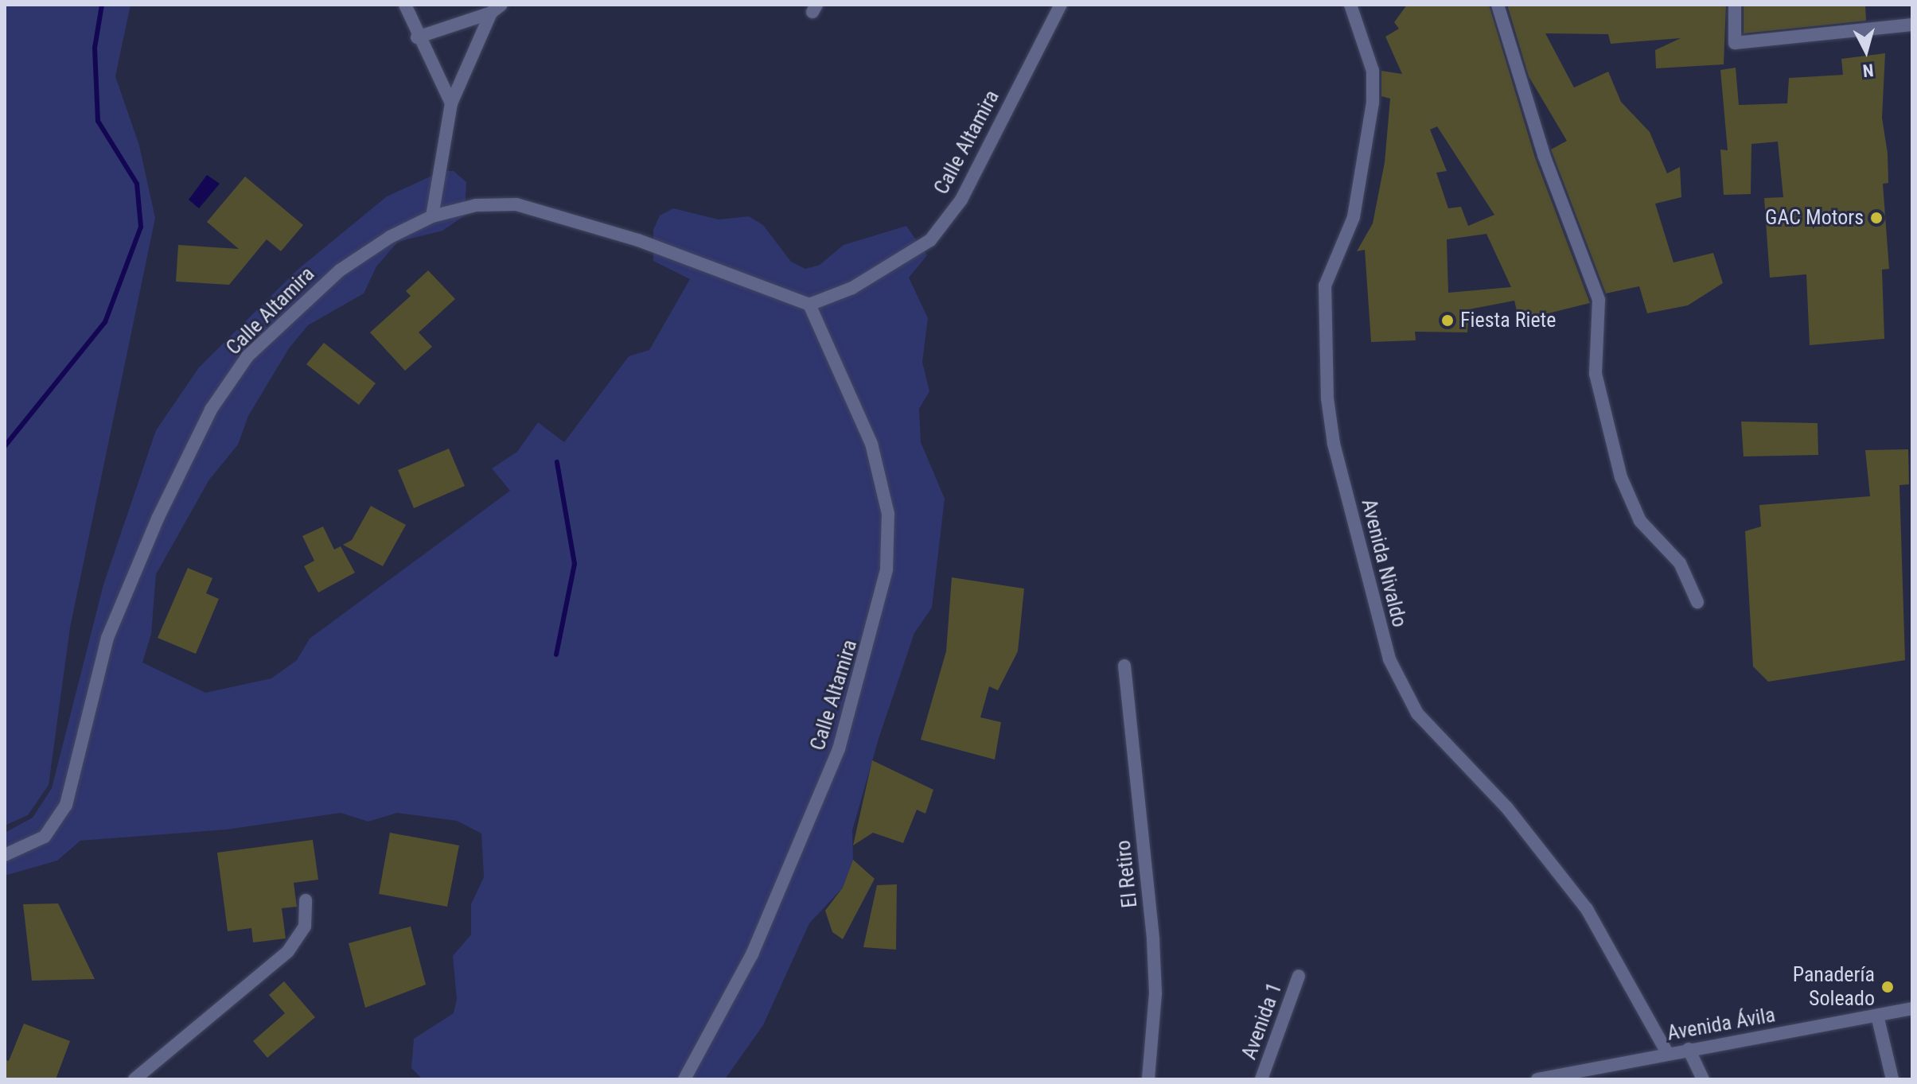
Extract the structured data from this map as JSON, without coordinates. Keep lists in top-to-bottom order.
{
  "streets": {
    "street": [
      "Calle Altamira",
      "Avenida Nivaldo",
      "El Retiro",
      "Avenida 1",
      "Avenida Ávila"
    ]
  },
  "crossings": [
    ["Avenida Nivaldo", "Avenida Ávila"]
  ],
  "places": ["GAC Motors", "Fiesta Riete", "Panadería Soleado"],
  "north": "bottom"
}
